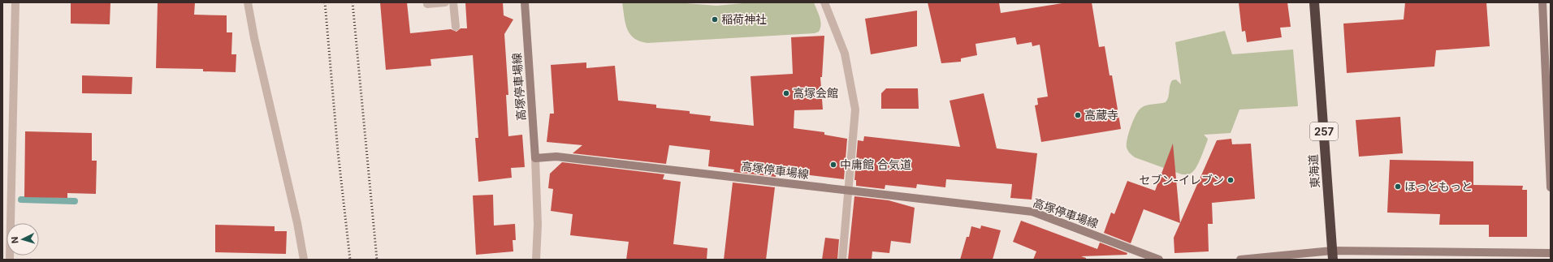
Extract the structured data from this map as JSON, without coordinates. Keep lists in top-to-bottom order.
{
  "streets": {
    "highway": ["257", "東海道"],
    "main road": ["高塚停車場線"]
  },
  "places": [
    "稲荷神社",
    "高塚会館",
    "高蔵寺",
    "中庸館 合気道",
    "セブン-イレブン",
    "ほっともっと"
  ],
  "north": "left"
}
